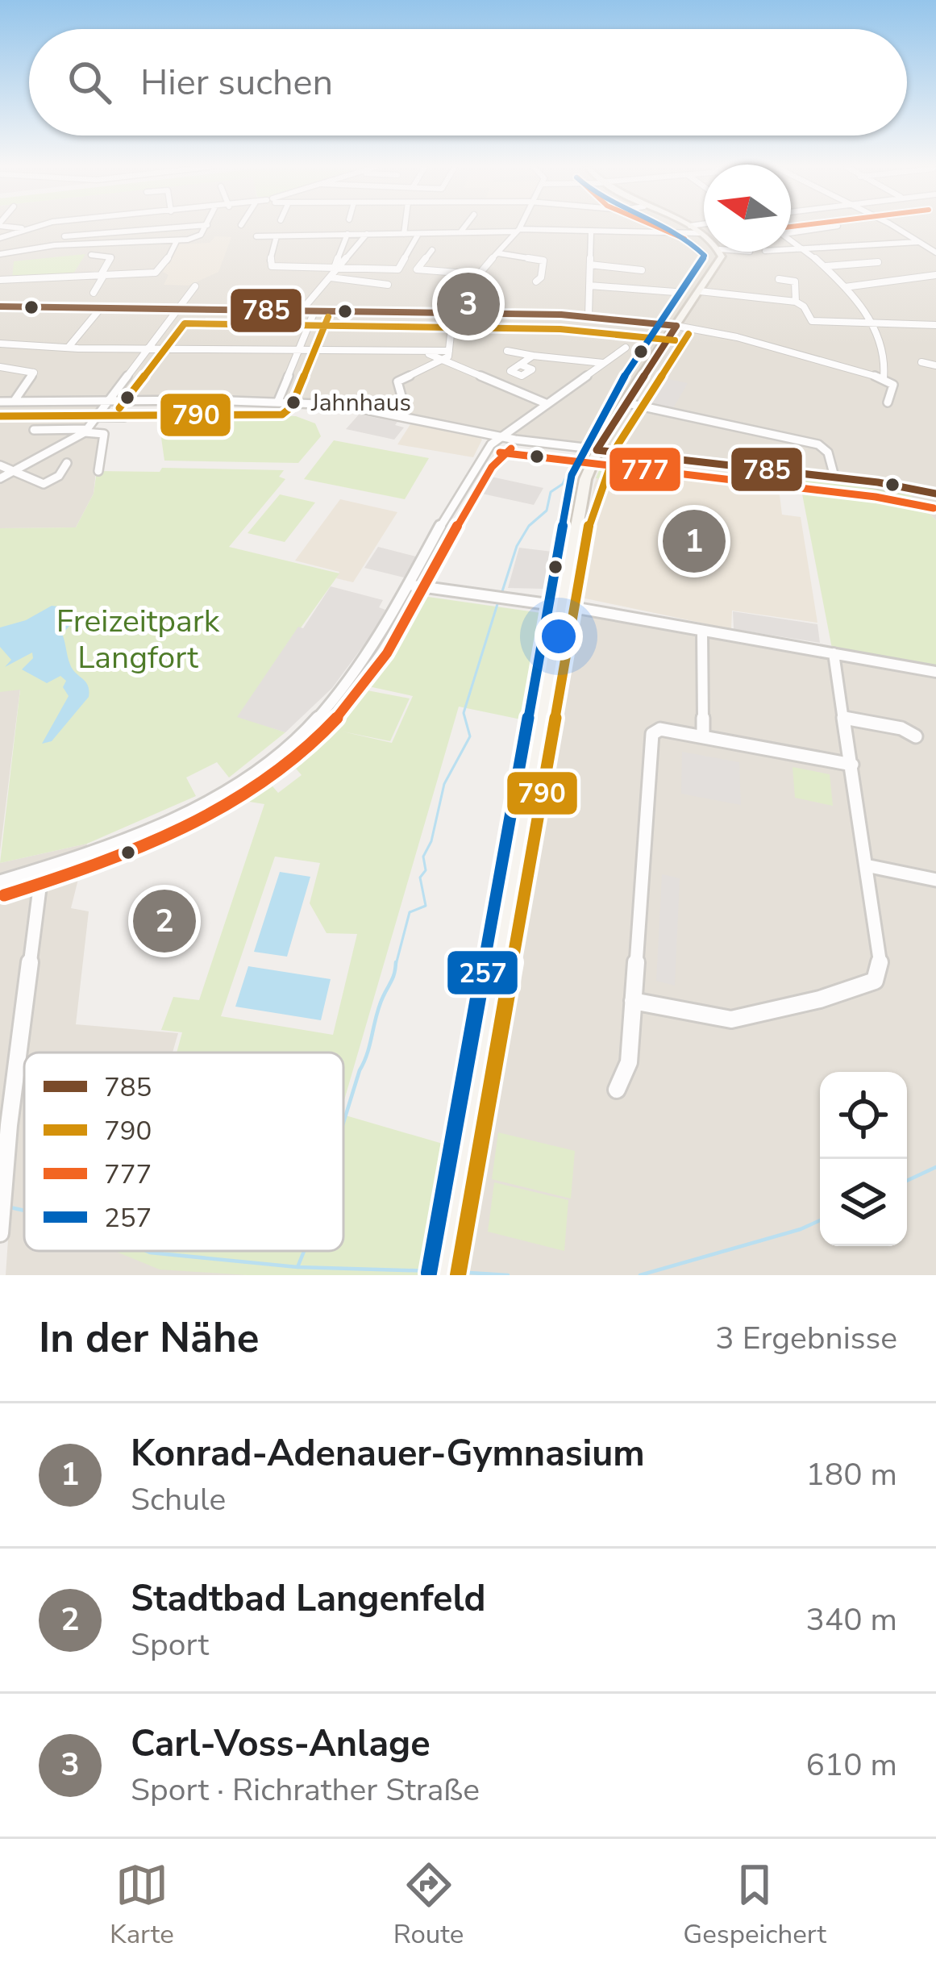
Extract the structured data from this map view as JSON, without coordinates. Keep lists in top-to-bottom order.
{
  "parks": ["Freizeitpark Langfort"],
  "places": ["Jahnhaus"],
  "lines": [
    "transit line 777",
    "transit line 257",
    "transit line 785",
    "transit line 790"
  ],
  "legend": [
    "785",
    "790",
    "777",
    "257"
  ],
  "north": "left",
  "page": {
    "search": "Hier suchen",
    "pins": ["3", "1", "2"],
    "heading": ["In der Nähe", "3 Ergebnisse"],
    "list": [
      {
        "mark": "1",
        "name": "Konrad-Adenauer-Gymnasium",
        "note": "Schule",
        "value": "180 m"
      },
      {
        "mark": "2",
        "name": "Stadtbad Langenfeld",
        "note": "Sport",
        "value": "340 m"
      },
      {
        "mark": "3",
        "name": "Carl-Voss-Anlage",
        "note": "Sport · Richrather Straße",
        "value": "610 m"
      }
    ],
    "nav": ["Karte", "Route", "Gespeichert"]
  }
}
